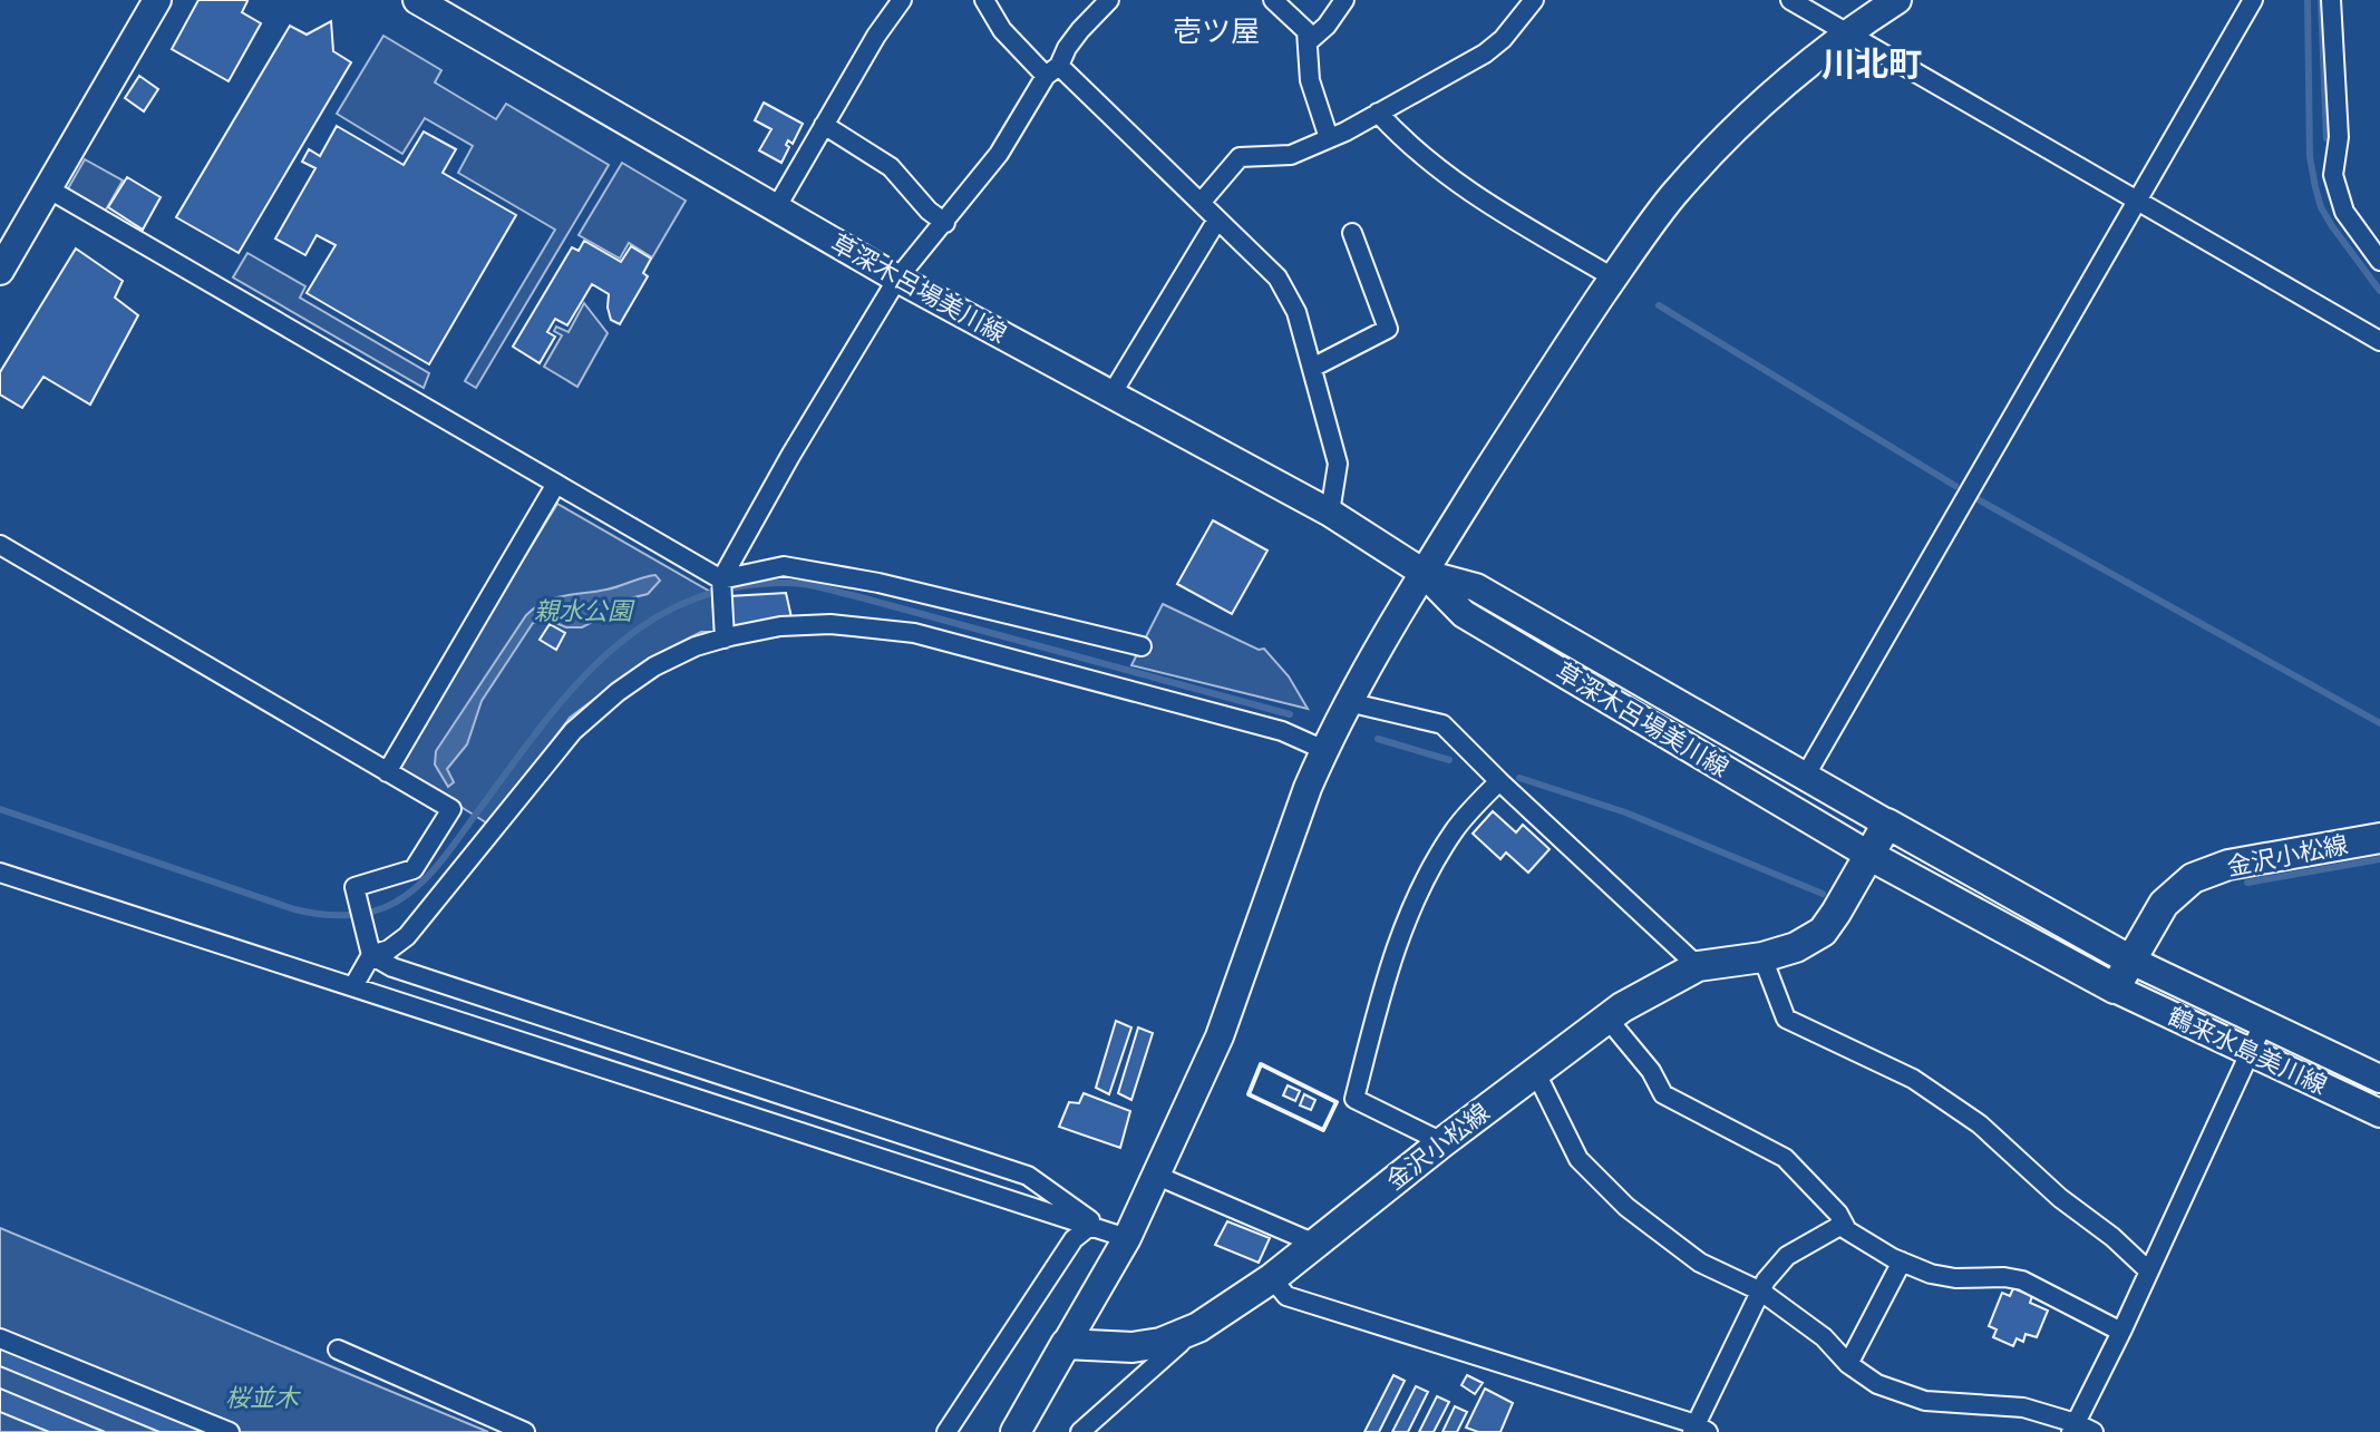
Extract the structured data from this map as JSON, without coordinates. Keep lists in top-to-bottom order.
{
  "streets": {
    "main road": ["草深木呂場美川線", "金沢小松線", "鶴来水島美川線"]
  },
  "crossings": [
    ["草深木呂場美川線", "金沢小松線"],
    ["金沢小松線", "鶴来水島美川線"]
  ],
  "districts": ["壱ツ屋", "川北町"],
  "parks": ["親水公園", "桜並木"]
}
